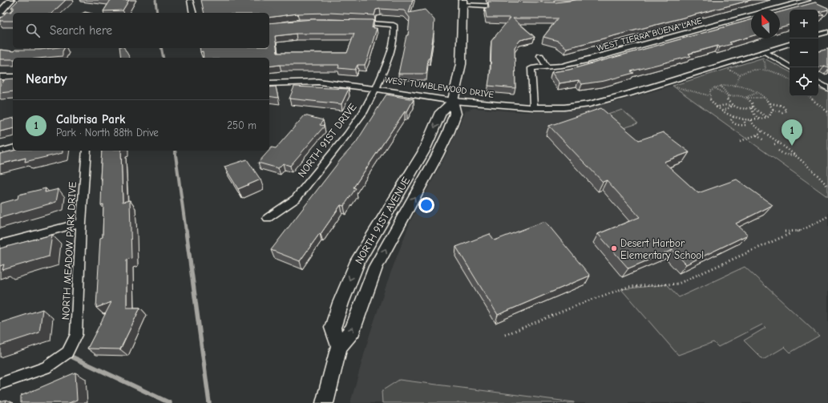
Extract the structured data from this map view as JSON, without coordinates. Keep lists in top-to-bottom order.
{
  "streets": {
    "main road": ["NORTH 91ST AVENUE"],
    "street": [
      "WEST TIERRA BUENA LANE",
      "WEST TUMBLEWOOD DRIVE",
      "NORTH 91ST DRIVE",
      "NORTH MEADOW PARK DRIVE"
    ]
  },
  "crossings": [
    ["WEST TIERRA BUENA LANE", "WEST TUMBLEWOOD DRIVE"],
    ["WEST TUMBLEWOOD DRIVE", "NORTH 91ST DRIVE"],
    ["WEST TUMBLEWOOD DRIVE", "NORTH 91ST AVENUE"]
  ],
  "places": ["Desert Harbor Elementary School"],
  "north": "top left",
  "page": {
    "map_buttons": ["+", "−"],
    "search": "Search here",
    "heading": "Nearby",
    "list": [
      {
        "mark": "1",
        "name": "Calbrisa Park",
        "note": "Park · North 88th Drive",
        "value": "250 m"
      }
    ],
    "pins": "1"
  }
}
